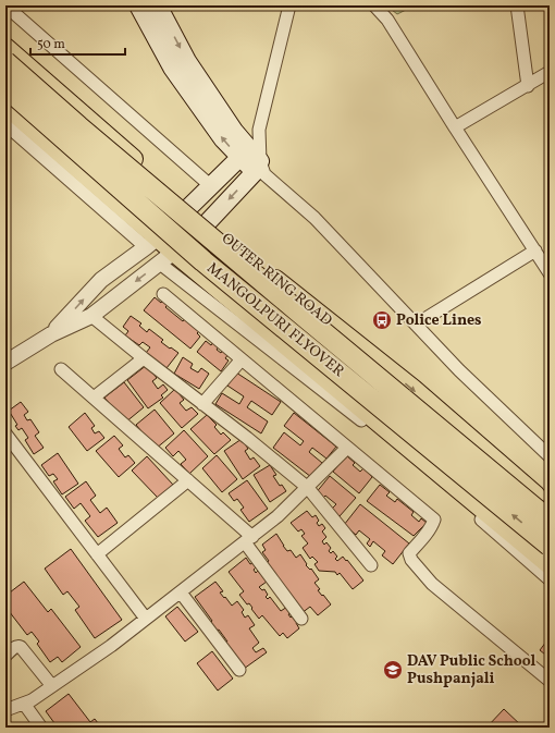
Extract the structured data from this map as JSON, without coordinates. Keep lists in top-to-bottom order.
{
  "streets": {
    "highway": ["MANGOLPURI FLYOVER"],
    "main road": ["OUTER RING ROAD"]
  },
  "places": {
    "bus stop": ["Police Lines"],
    "school or university": ["DAV Public School Pushpanjali"]
  },
  "scale_bar": "50 m"
}
